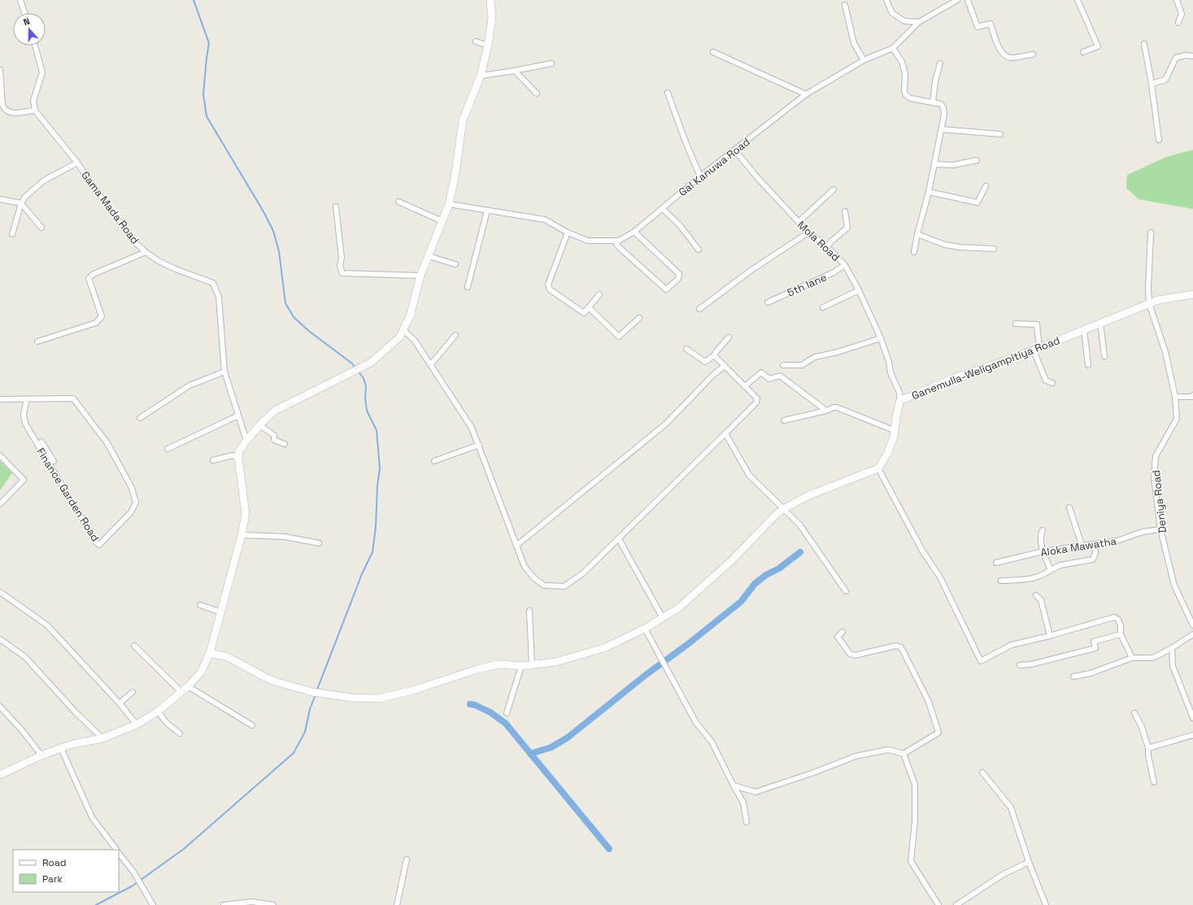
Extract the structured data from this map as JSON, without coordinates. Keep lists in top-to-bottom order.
{
  "streets": {
    "street": [
      "Gal Kanuwa Road",
      "Gama Mada Road",
      "Mola Road",
      "5th lane",
      "Ganemulla-Weligampitiya Road",
      "Finance Garden Road",
      "Deniya Road",
      "Aloka Mawatha"
    ]
  },
  "crossings": [
    ["Gal Kanuwa Road", "Mola Road"],
    ["Mola Road", "5th lane"],
    ["Mola Road", "Ganemulla-Weligampitiya Road"],
    ["Ganemulla-Weligampitiya Road", "Deniya Road"],
    ["Deniya Road", "Aloka Mawatha"]
  ],
  "legend": ["Road", "Park"],
  "north": "top"
}
